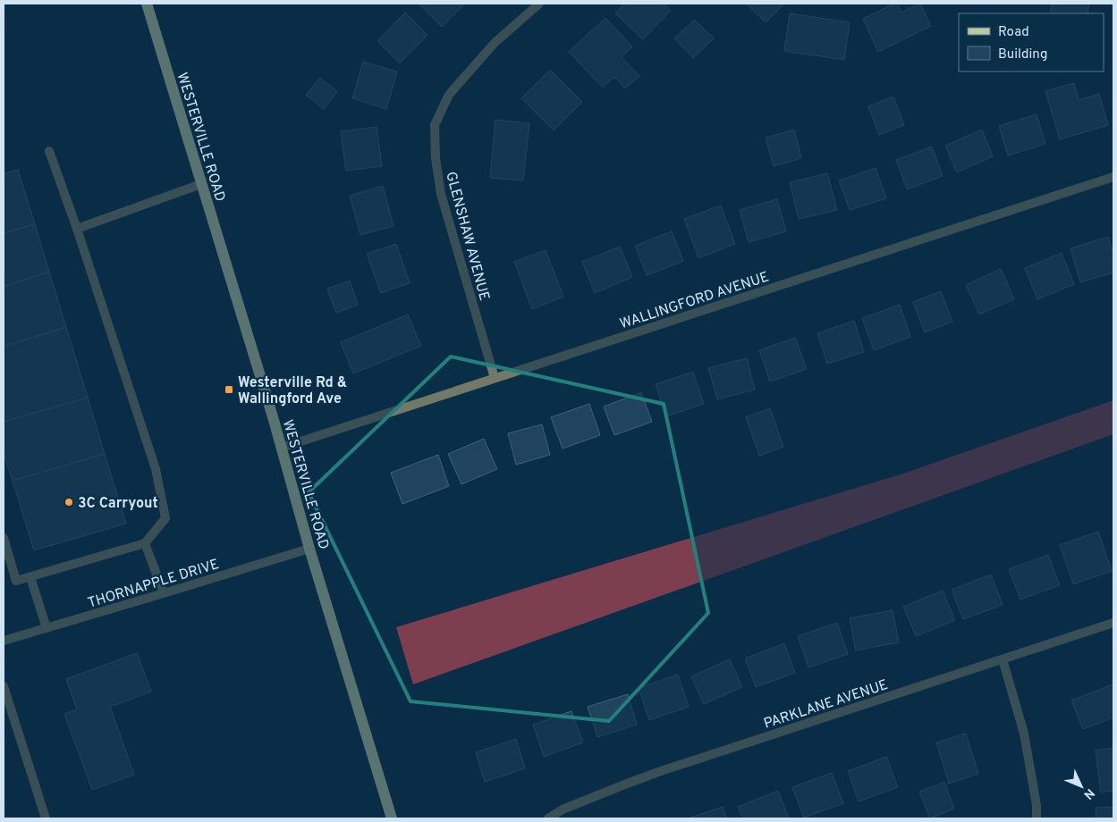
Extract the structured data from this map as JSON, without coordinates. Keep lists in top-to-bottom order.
{
  "streets": {
    "main road": ["WESTERVILLE ROAD"],
    "street": [
      "GLENSHAW AVENUE",
      "WALLINGFORD AVENUE",
      "THORNAPPLE DRIVE",
      "PARKLANE AVENUE"
    ]
  },
  "crossings": [
    ["WESTERVILLE ROAD", "WALLINGFORD AVENUE"],
    ["WESTERVILLE ROAD", "THORNAPPLE DRIVE"],
    ["GLENSHAW AVENUE", "WALLINGFORD AVENUE"]
  ],
  "places": {
    "transit": ["Westerville Rd & Wallingford Ave"],
    "other": ["3C Carryout"]
  },
  "legend": ["Road", "Building"],
  "north": "bottom right"
}
